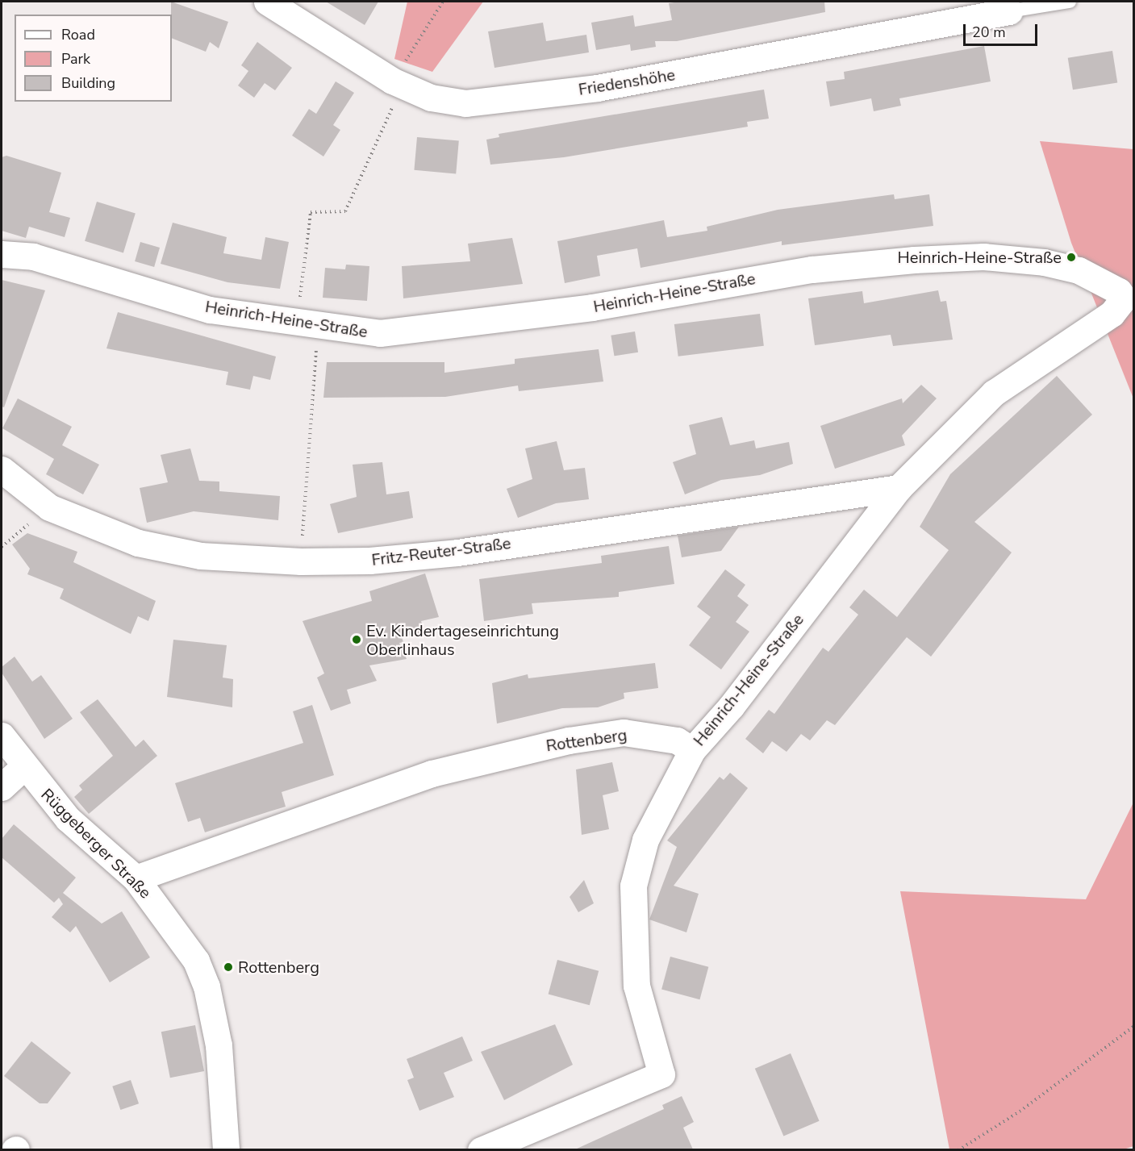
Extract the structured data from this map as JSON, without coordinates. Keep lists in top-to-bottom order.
{
  "streets": {
    "street": [
      "Friedenshöhe",
      "Heinrich-Heine-Straße",
      "Fritz-Reuter-Straße",
      "Rottenberg",
      "Rüggeberger Straße"
    ]
  },
  "crossings": [
    ["Heinrich-Heine-Straße", "Fritz-Reuter-Straße"],
    ["Heinrich-Heine-Straße", "Rottenberg"],
    ["Rottenberg", "Rüggeberger Straße"]
  ],
  "places": ["Heinrich-Heine-Straße", "Ev. Kindertageseinrichtung Oberlinhaus", "Rottenberg"],
  "legend": ["Road", "Park", "Building"],
  "scale_bar": "20 m"
}
